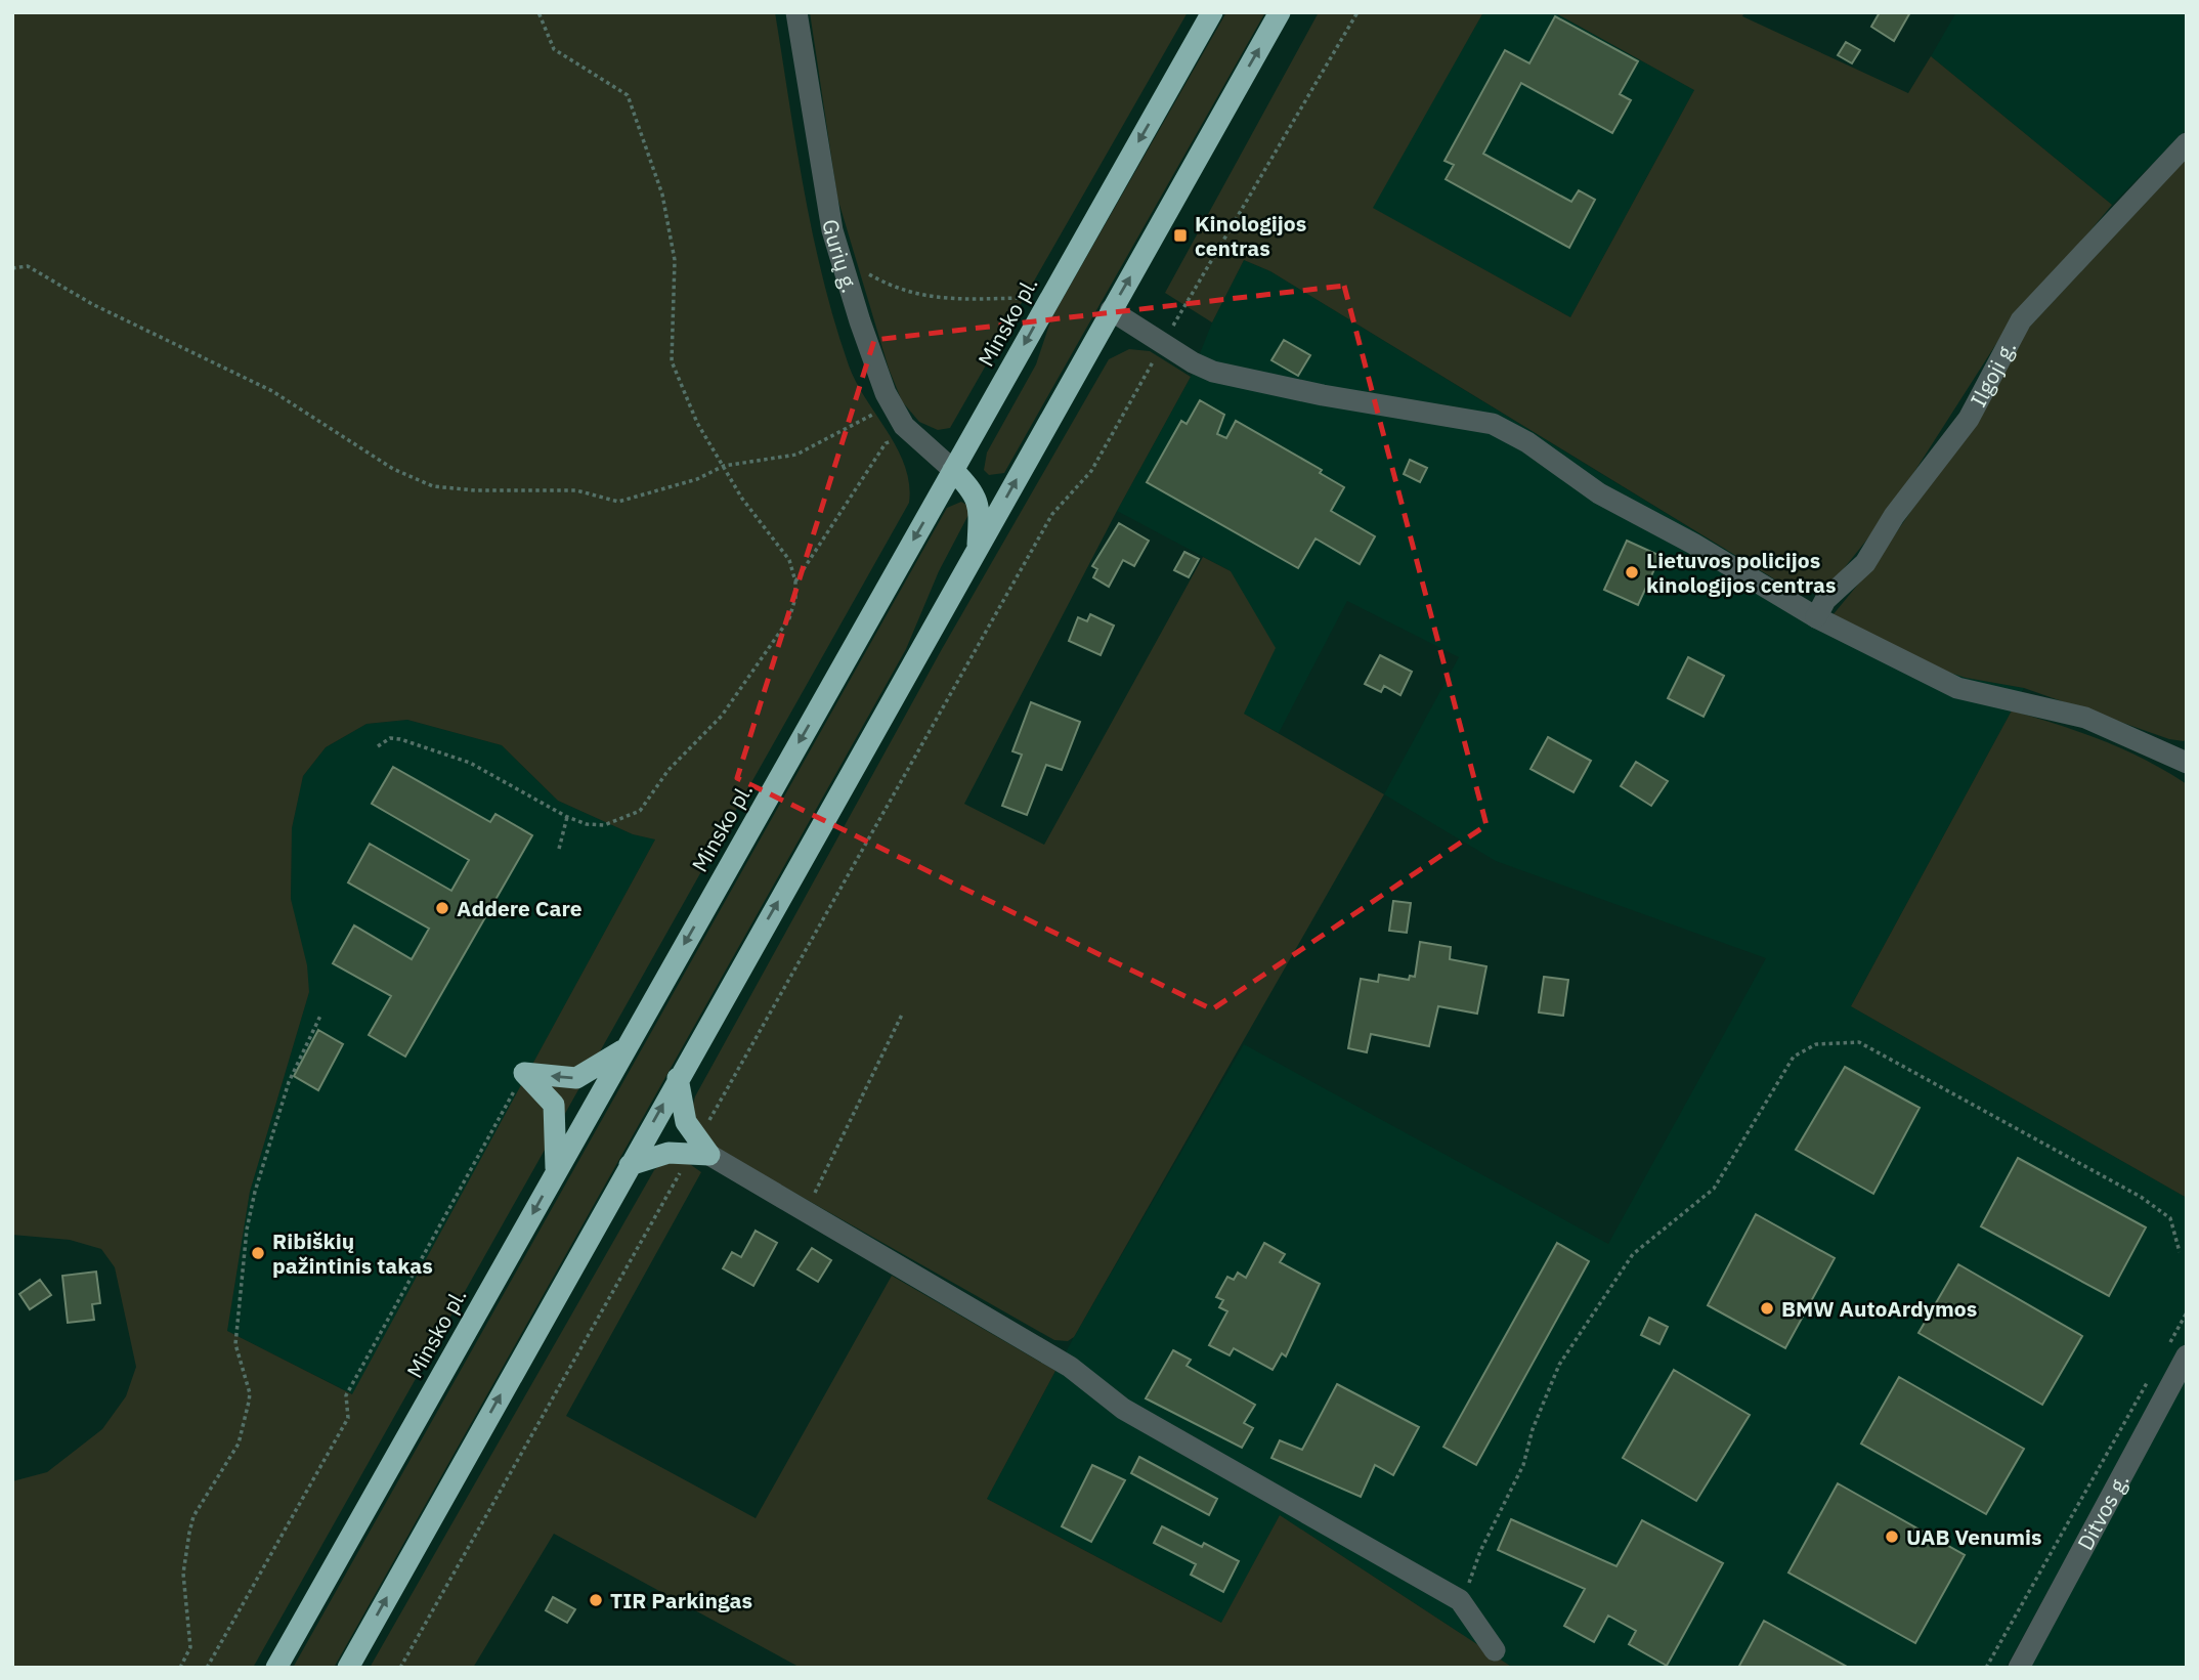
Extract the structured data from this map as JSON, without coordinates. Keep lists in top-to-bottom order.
{
  "streets": {
    "highway": ["Minsko pl."],
    "street": ["Gurių g.", "Ilgoji g.", "Ditvos g."]
  },
  "crossings": [
    ["Gurių g.", "Minsko pl."]
  ],
  "places": {
    "transit": ["Kinologijos centras"],
    "other": [
      "Lietuvos policijos kinologijos centras",
      "Addere Care",
      "Ribiškių pažintinis takas",
      "BMW AutoArdymos",
      "UAB Venumis",
      "TIR Parkingas"
    ]
  }
}
